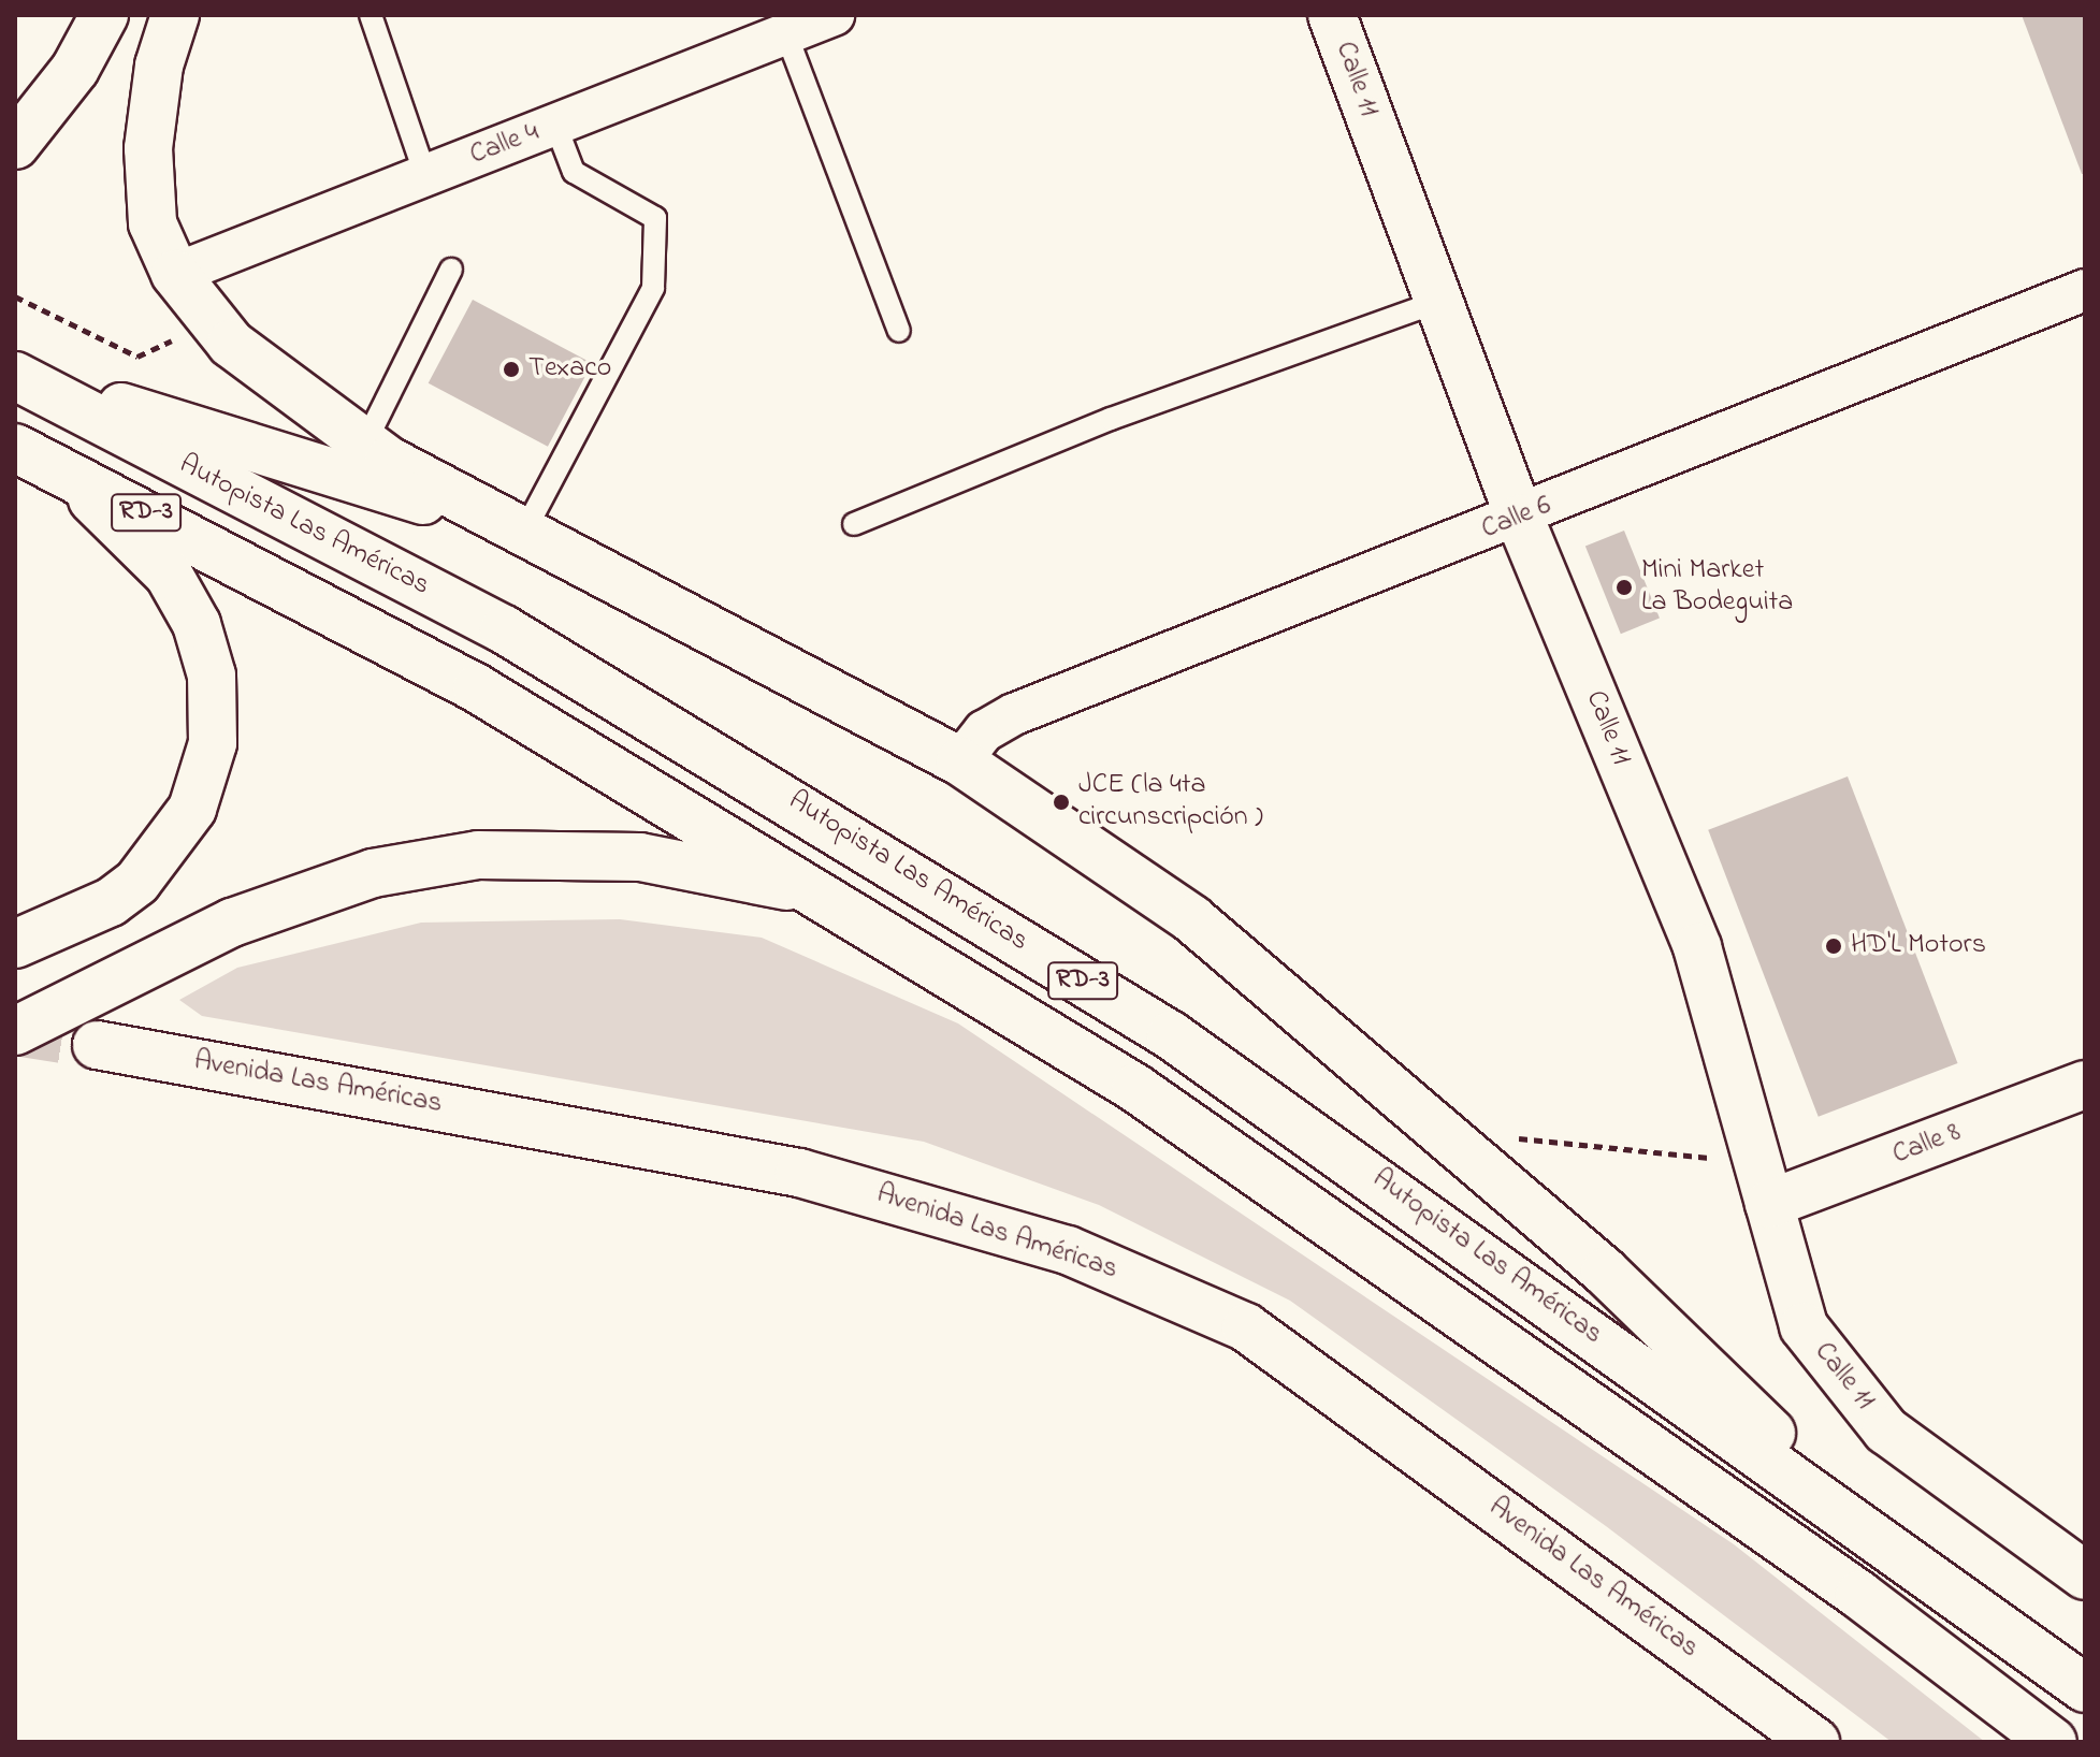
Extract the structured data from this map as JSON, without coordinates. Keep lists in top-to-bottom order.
{
  "streets": {
    "main road": [
      "Calle 11",
      "RD-3",
      "Autopista Las Américas",
      "Avenida Las Américas",
      "Calle 8"
    ],
    "street": ["Calle 4", "Calle 6"]
  },
  "crossings": [
    ["Calle 11", "Calle 6"],
    ["Calle 11", "Calle 8"]
  ],
  "places": [
    "Texaco",
    "Mini Market La Bodeguita",
    "JCE (la 4ta circunscripción )",
    "HD'L Motors"
  ]
}
